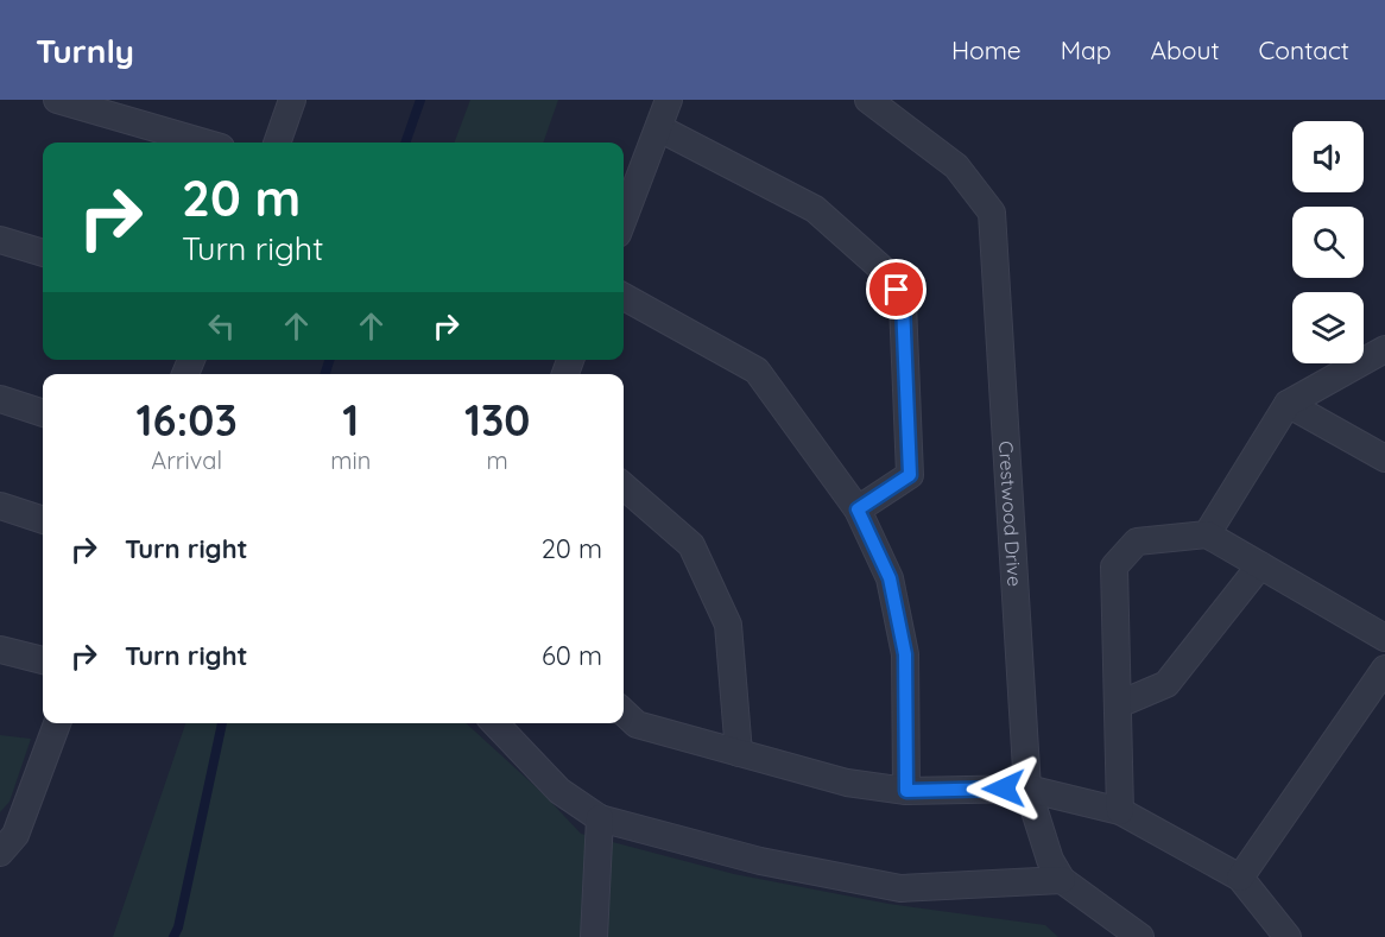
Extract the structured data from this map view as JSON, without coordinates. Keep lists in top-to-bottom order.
{
  "streets": {
    "street": ["Crestwood Drive"]
  },
  "page": {
    "header": "Turnly",
    "nav": [
      "Home",
      "Map",
      "About",
      "Contact"
    ],
    "turn": ["20 m", "Turn right"],
    "eta": [
      "16:03",
      "Arrival",
      "1",
      "min",
      "130",
      "m"
    ],
    "list": [
      {
        "name": "Turn right",
        "value": "20 m"
      },
      {
        "name": "Turn right",
        "value": "60 m"
      }
    ]
  }
}
